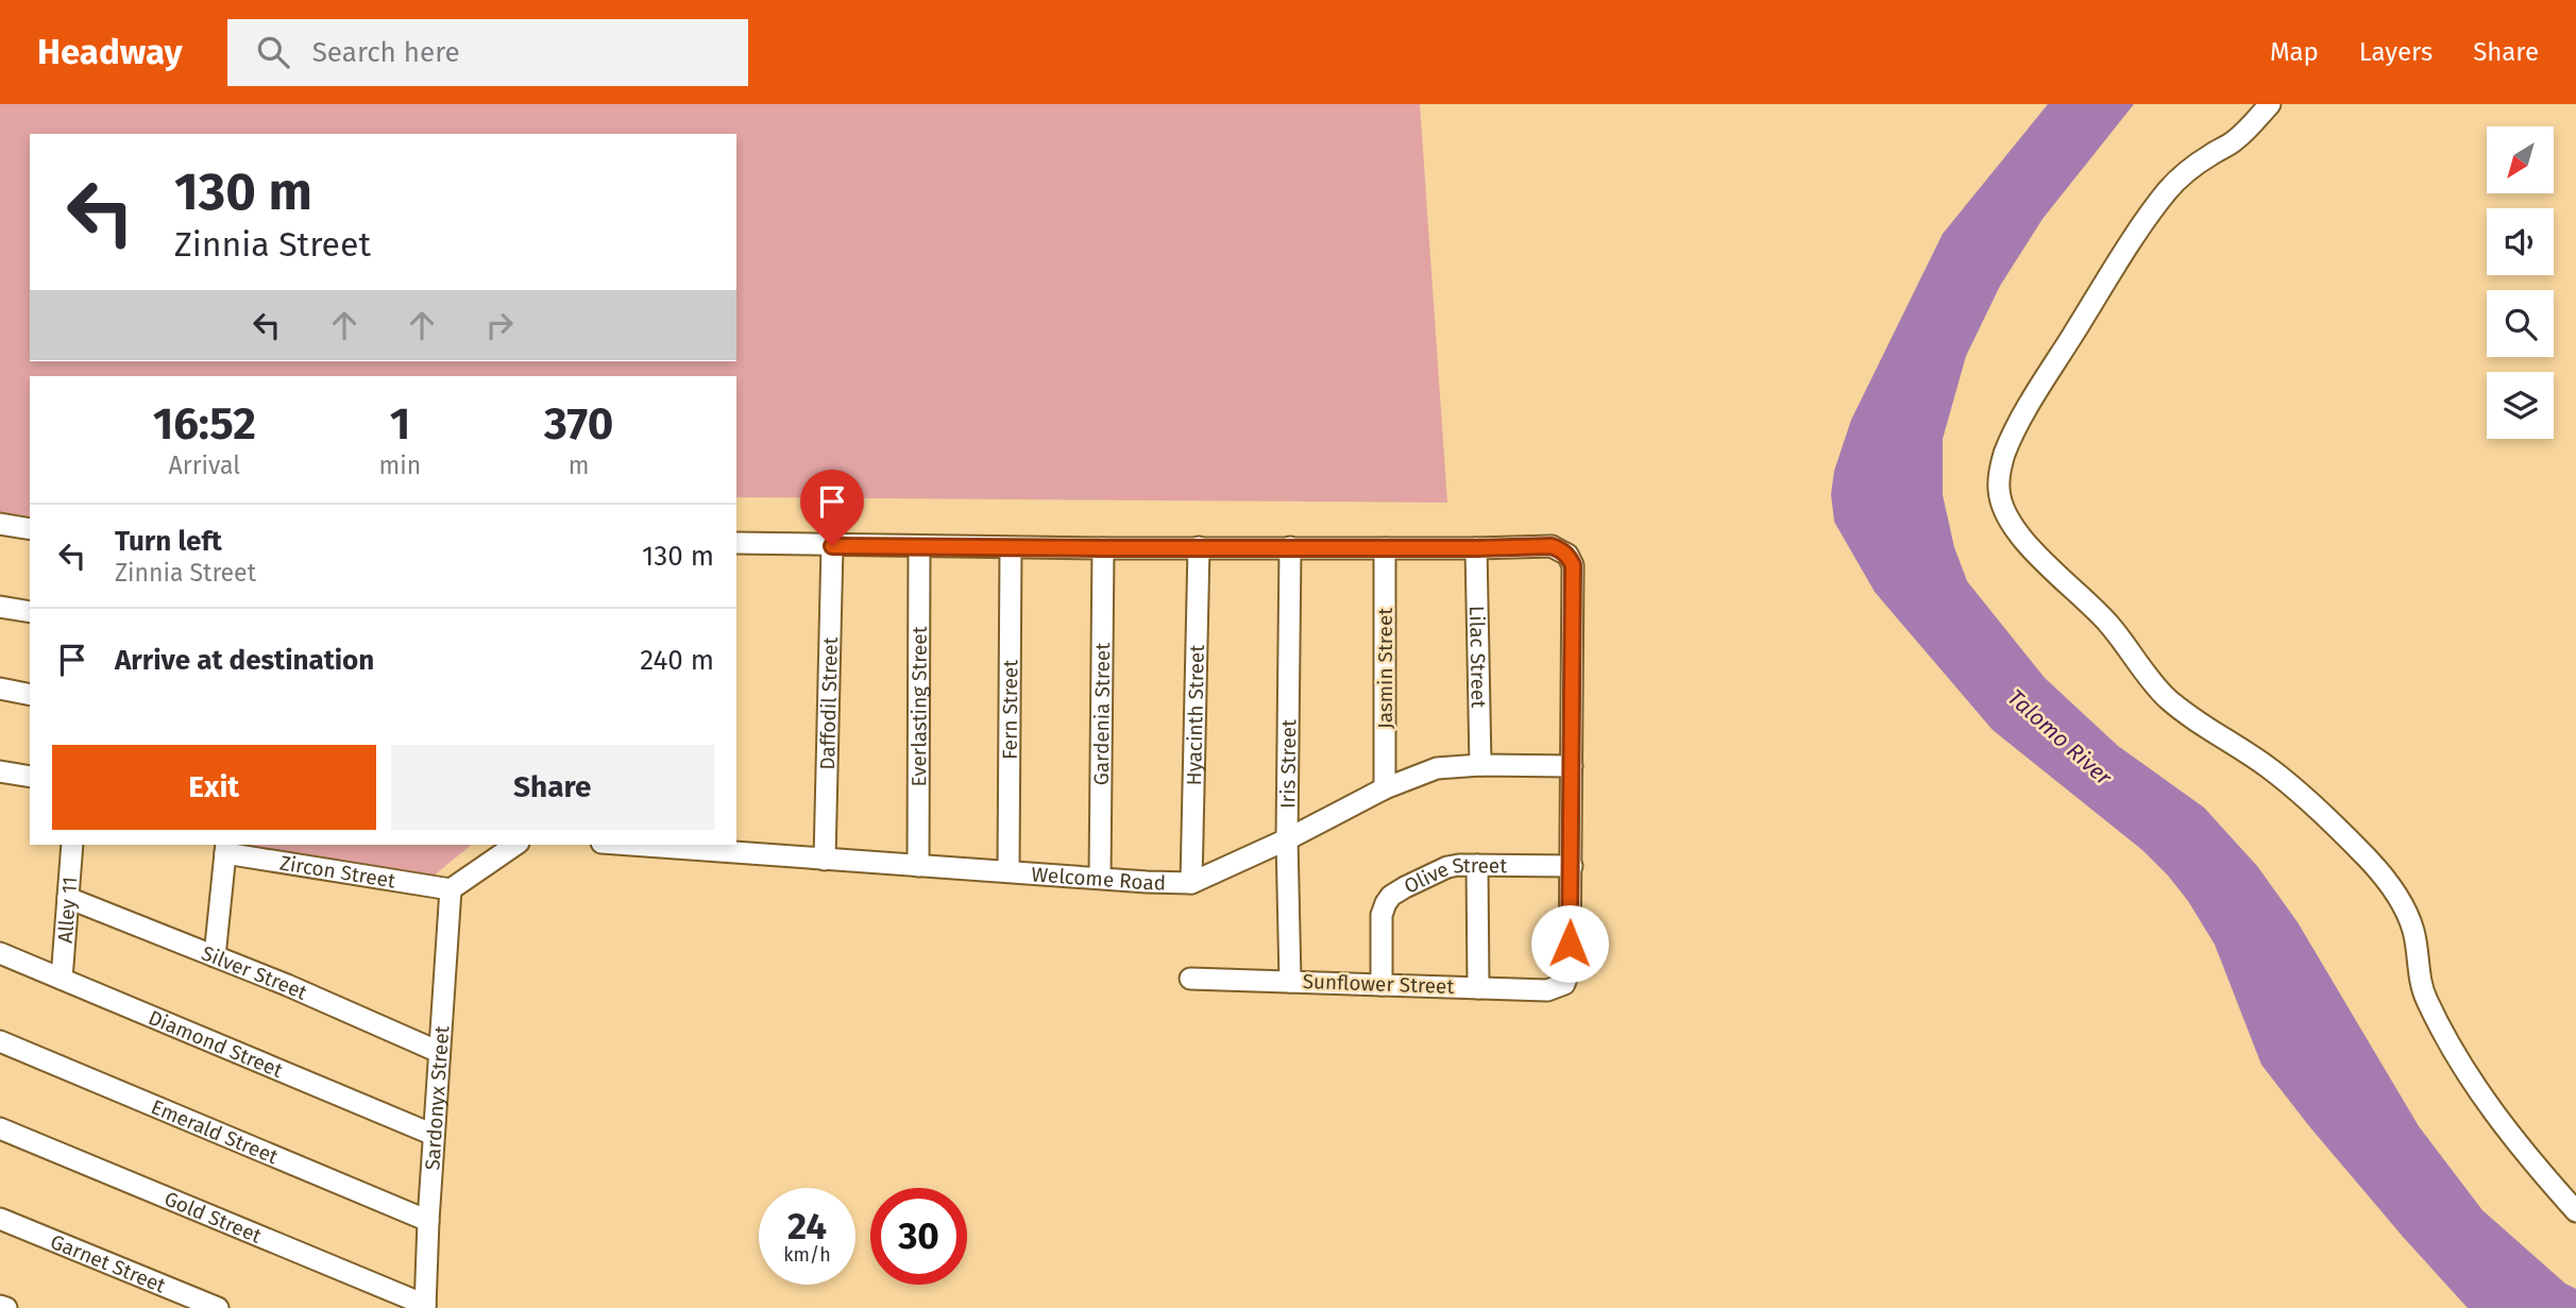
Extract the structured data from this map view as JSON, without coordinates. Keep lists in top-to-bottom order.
{
  "streets": {
    "street": [
      "Lilac Street",
      "Jasmin Street",
      "Daffodil Street",
      "Everlasting Street",
      "Fern Street",
      "Gardenia Street",
      "Hyacinth Street",
      "Iris Street",
      "Zircon Street",
      "Welcome Road",
      "Olive Street",
      "Alley 11",
      "Silver Street",
      "Sunflower Street",
      "Diamond Street",
      "Sardonyx Street",
      "Emerald Street",
      "Gold Street",
      "Garnet Street"
    ]
  },
  "crossings": [
    ["Lilac Street", "Welcome Road"],
    ["Jasmin Street", "Welcome Road"],
    ["Daffodil Street", "Welcome Road"],
    ["Everlasting Street", "Welcome Road"],
    ["Fern Street", "Welcome Road"],
    ["Gardenia Street", "Welcome Road"],
    ["Hyacinth Street", "Welcome Road"],
    ["Iris Street", "Welcome Road"],
    ["Iris Street", "Sunflower Street"],
    ["Zircon Street", "Sardonyx Street"],
    ["Olive Street", "Sunflower Street"],
    ["Alley 11", "Silver Street"],
    ["Alley 11", "Diamond Street"],
    ["Silver Street", "Sardonyx Street"],
    ["Diamond Street", "Sardonyx Street"],
    ["Sardonyx Street", "Emerald Street"],
    ["Sardonyx Street", "Gold Street"]
  ],
  "water": ["Talomo River"],
  "north": "bottom left",
  "page": {
    "header": "Headway",
    "search": "Search here",
    "nav": ["Map", "Layers", "Share"],
    "turn": ["130 m", "Zinnia Street"],
    "eta": [
      "16:52",
      "Arrival",
      "1",
      "min",
      "370",
      "m"
    ],
    "list": [
      {
        "name": "Turn left",
        "note": "Zinnia Street",
        "value": "130 m"
      },
      {
        "name": "Arrive at destination",
        "value": "240 m"
      }
    ],
    "buttons": ["Exit", "Share"],
    "speed": "24 km/h",
    "limit": "30"
  }
}
